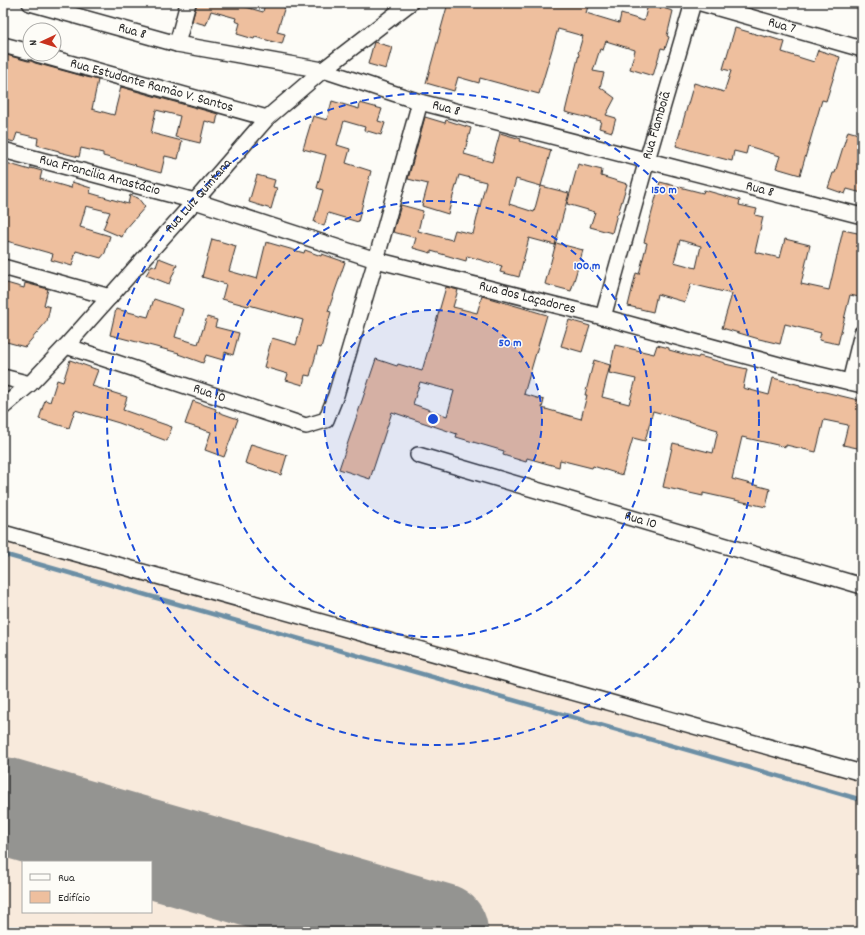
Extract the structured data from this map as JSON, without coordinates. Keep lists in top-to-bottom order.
{
  "streets": {
    "street": [
      "Rua 7",
      "Rua 8",
      "Rua Estudante Ramão V. Santos",
      "Rua Flamboiã",
      "Rua Francilia Anastácio",
      "Rua Luiz Quintana",
      "Rua dos Laçadores",
      "Rua 10"
    ]
  },
  "crossings": [
    ["Rua 8", "Rua Flamboiã"],
    ["Rua 8", "Rua Luiz Quintana"],
    ["Rua Estudante Ramão V. Santos", "Rua Luiz Quintana"],
    ["Rua Flamboiã", "Rua dos Laçadores"],
    ["Rua Francilia Anastácio", "Rua Luiz Quintana"],
    ["Rua Francilia Anastácio", "Rua dos Laçadores"],
    ["Rua Luiz Quintana", "Rua dos Laçadores"],
    ["Rua Luiz Quintana", "Rua 10"],
    ["Rua dos Laçadores", "Rua 10"]
  ],
  "legend": ["Rua", "Edifício"],
  "north": "left",
  "rings": ["150 m", "100 m", "50 m"]
}
